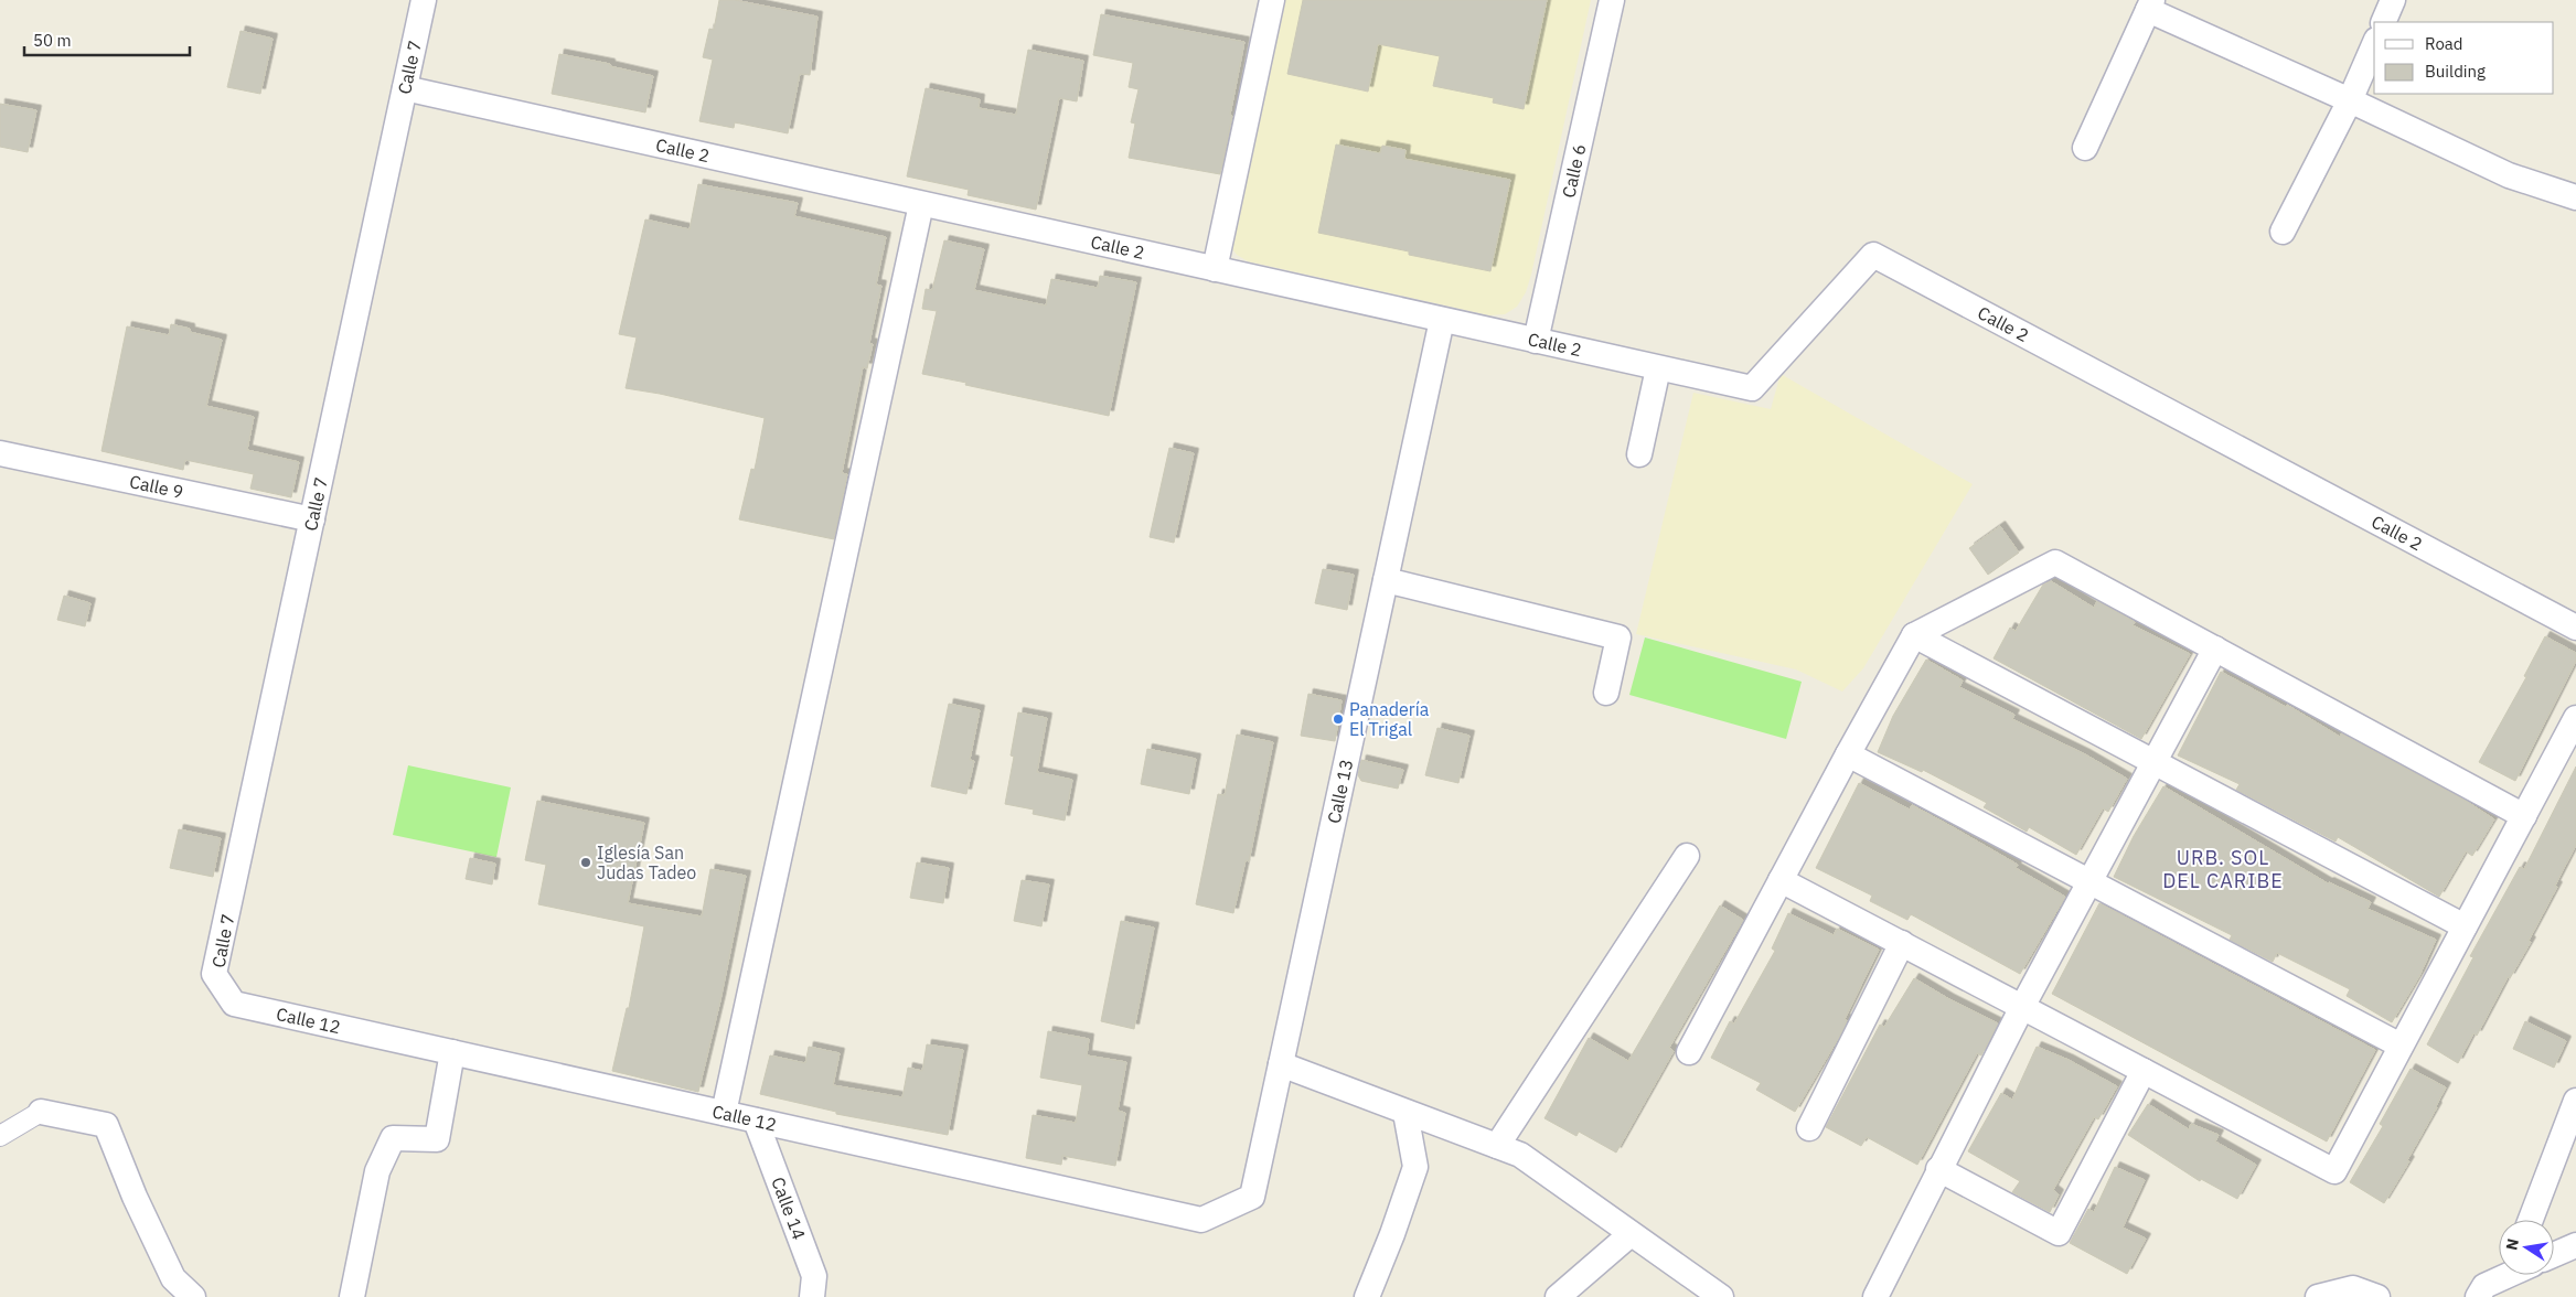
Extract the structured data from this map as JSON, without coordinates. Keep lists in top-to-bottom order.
{
  "streets": {
    "street": [
      "Calle 7",
      "Calle 2",
      "Calle 6",
      "Calle 9",
      "Calle 13",
      "Calle 12",
      "Calle 14"
    ]
  },
  "crossings": [
    ["Calle 7", "Calle 2"],
    ["Calle 7", "Calle 9"],
    ["Calle 7", "Calle 12"],
    ["Calle 2", "Calle 6"],
    ["Calle 2", "Calle 13"],
    ["Calle 13", "Calle 12"],
    ["Calle 12", "Calle 14"]
  ],
  "districts": ["URB. SOL DEL CARIBE"],
  "places": ["Panadería El Trigal", "Iglesía San Judas Tadeo"],
  "legend": ["Road", "Building"],
  "scale_bar": "50 m",
  "north": "left"
}
